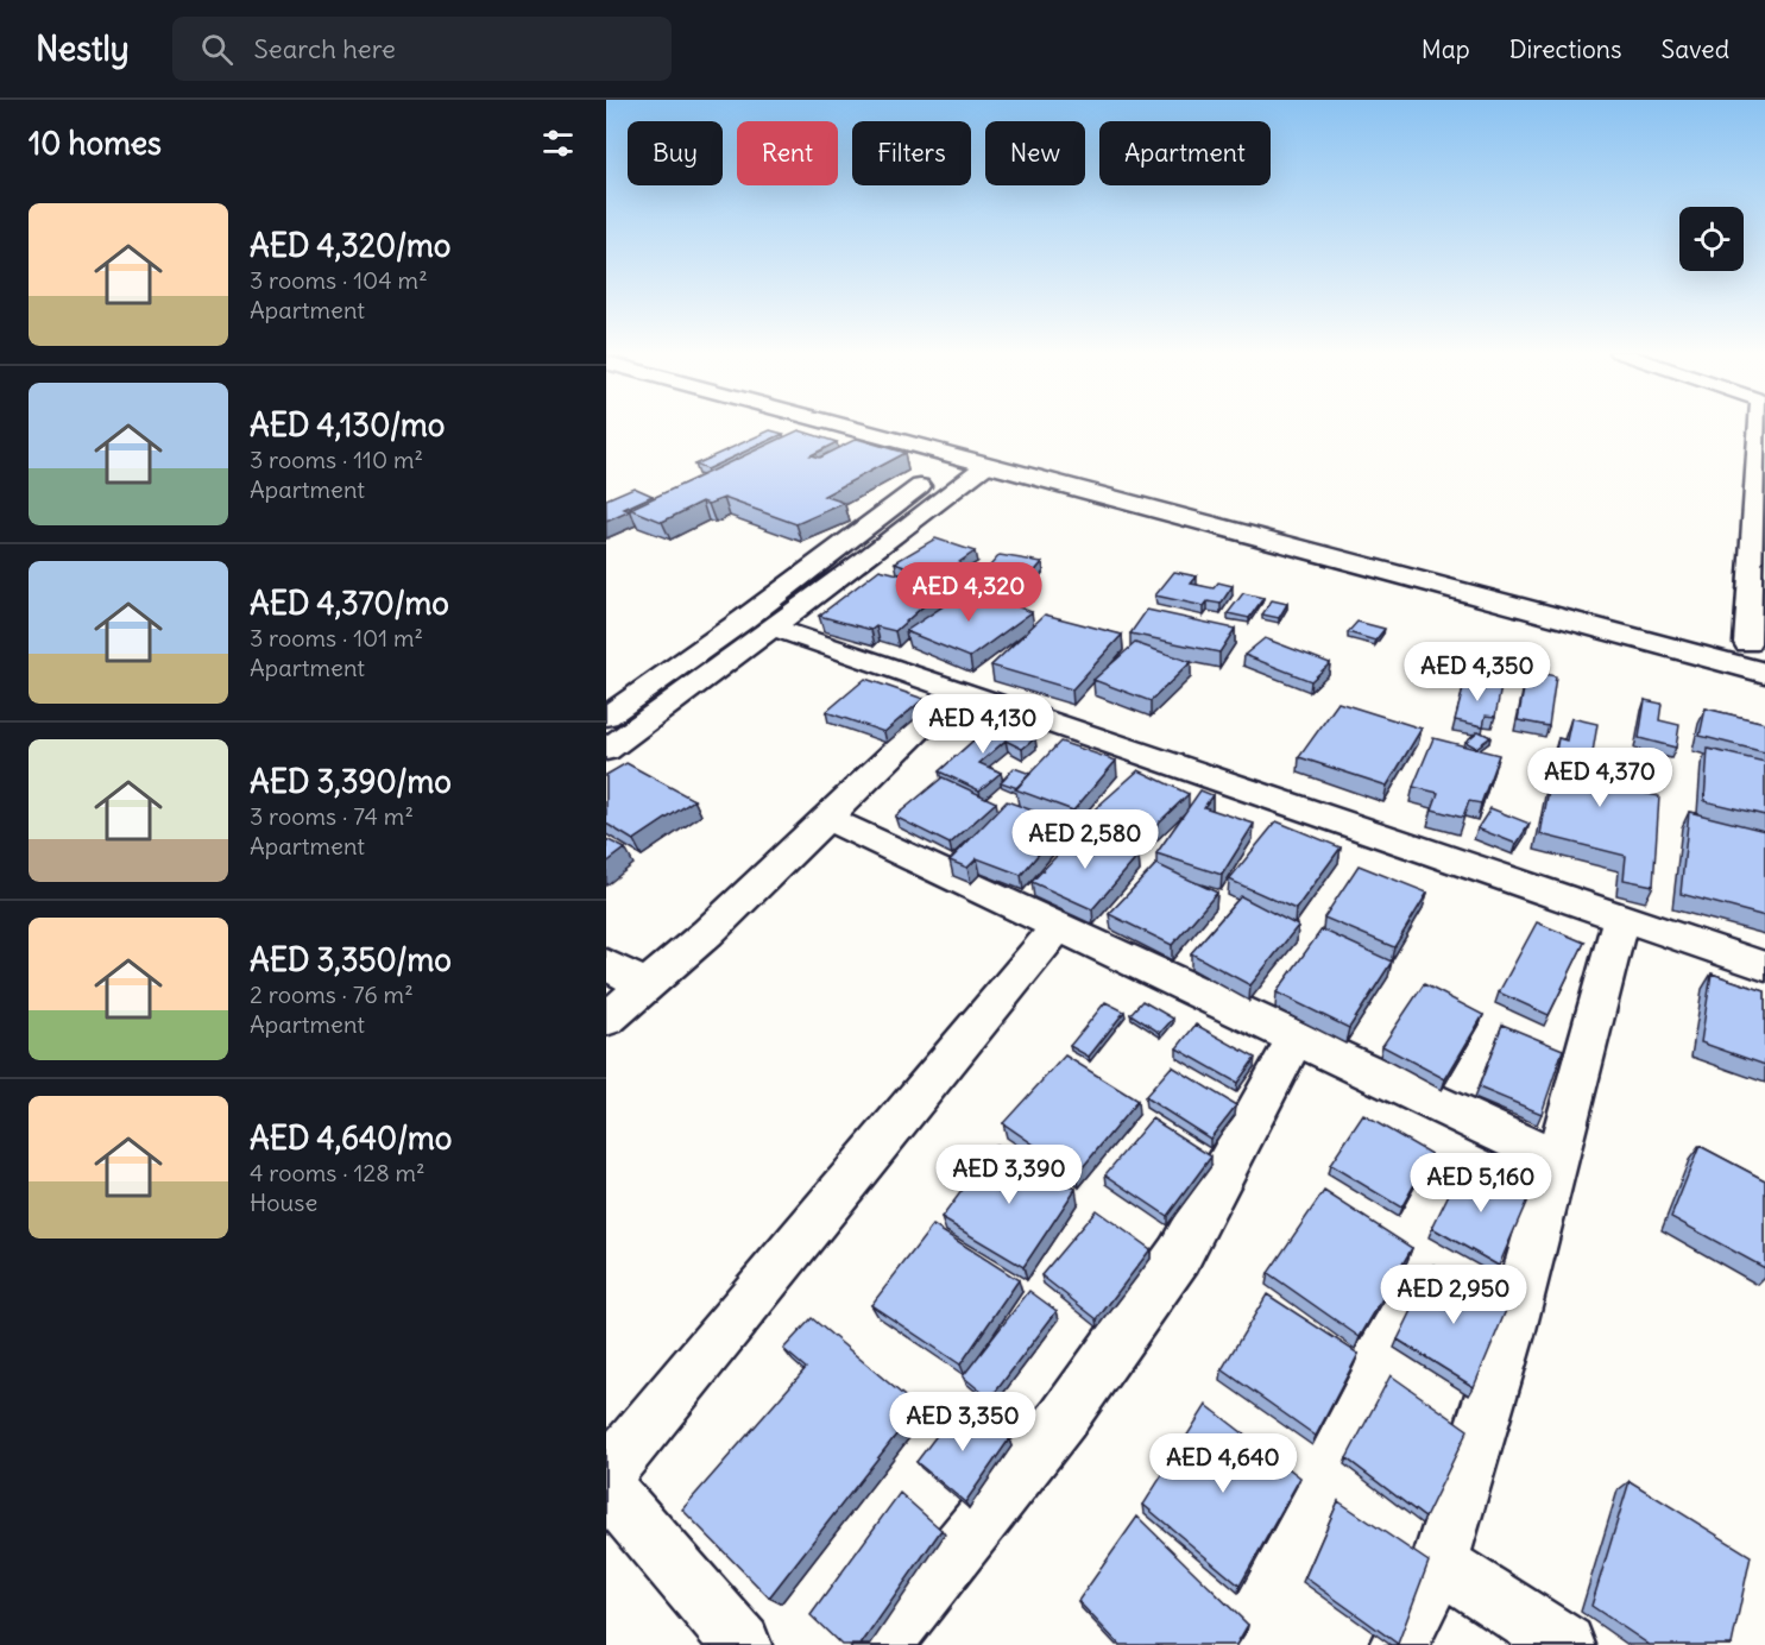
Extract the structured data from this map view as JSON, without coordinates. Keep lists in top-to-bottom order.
{
  "page": {
    "header": "Nestly",
    "search": "Search here",
    "nav": ["Map", "Directions", "Saved"],
    "heading": "10 homes",
    "chip": [
      "Buy",
      "Rent",
      "Filters",
      "New",
      "Apartment"
    ],
    "list": [
      {
        "name": "AED 4,320/mo",
        "note": "3 rooms · 104 m² · Apartment"
      },
      {
        "name": "AED 4,130/mo",
        "note": "3 rooms · 110 m² · Apartment"
      },
      {
        "name": "AED 4,370/mo",
        "note": "3 rooms · 101 m² · Apartment"
      },
      {
        "name": "AED 3,390/mo",
        "note": "3 rooms · 74 m² · Apartment"
      },
      {
        "name": "AED 3,350/mo",
        "note": "2 rooms · 76 m² · Apartment"
      },
      {
        "name": "AED 4,640/mo",
        "note": "4 rooms · 128 m² · House"
      }
    ],
    "price": [
      "AED 4,320",
      "AED 4,350",
      "AED 4,130",
      "AED 4,370",
      "AED 2,580",
      "AED 3,390",
      "AED 5,160",
      "AED 2,950",
      "AED 3,350",
      "AED 4,640"
    ]
  }
}
